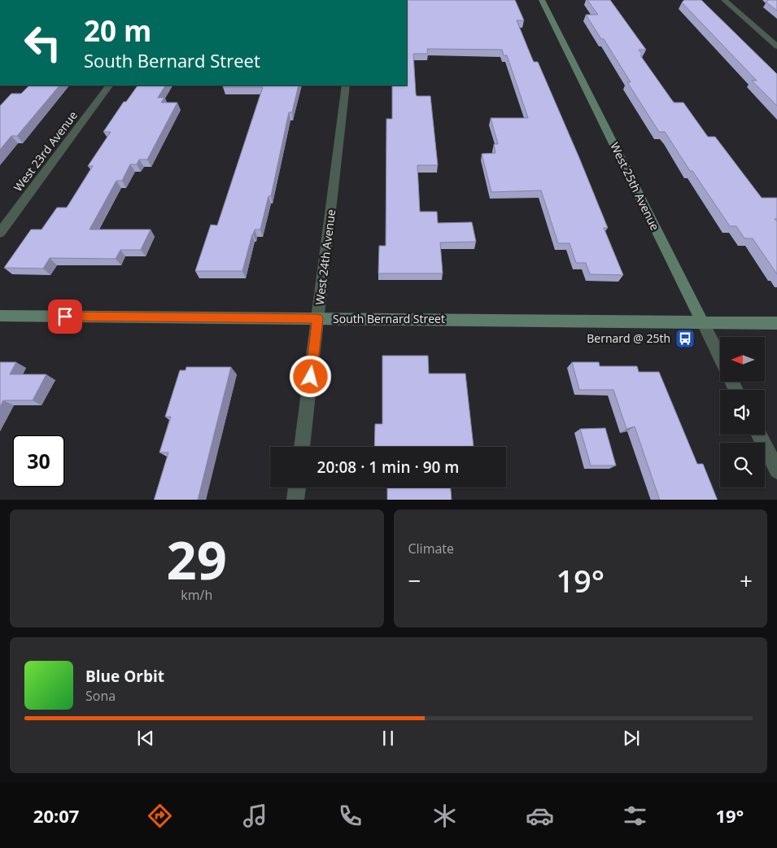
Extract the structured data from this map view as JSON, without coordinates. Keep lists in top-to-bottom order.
{
  "streets": {
    "street": [
      "West 23rd Avenue",
      "West 25th Avenue",
      "West 24th Avenue",
      "South Bernard Street"
    ]
  },
  "crossings": [
    ["West 25th Avenue", "South Bernard Street"],
    ["West 24th Avenue", "South Bernard Street"]
  ],
  "places": {
    "bus stop": ["Bernard @ 25th"]
  },
  "north": "left",
  "page": {
    "turn": ["20 m", "South Bernard Street"],
    "limit": "30",
    "trip": "20:08 · 1 min · 90 m",
    "tile": [
      ["29", "km/h"],
      "Climate"
    ],
    "heat": ["−", "19°", "+"],
    "song": ["Blue Orbit", "Sona"],
    "tabs": ["20:07", "19°"]
  }
}
